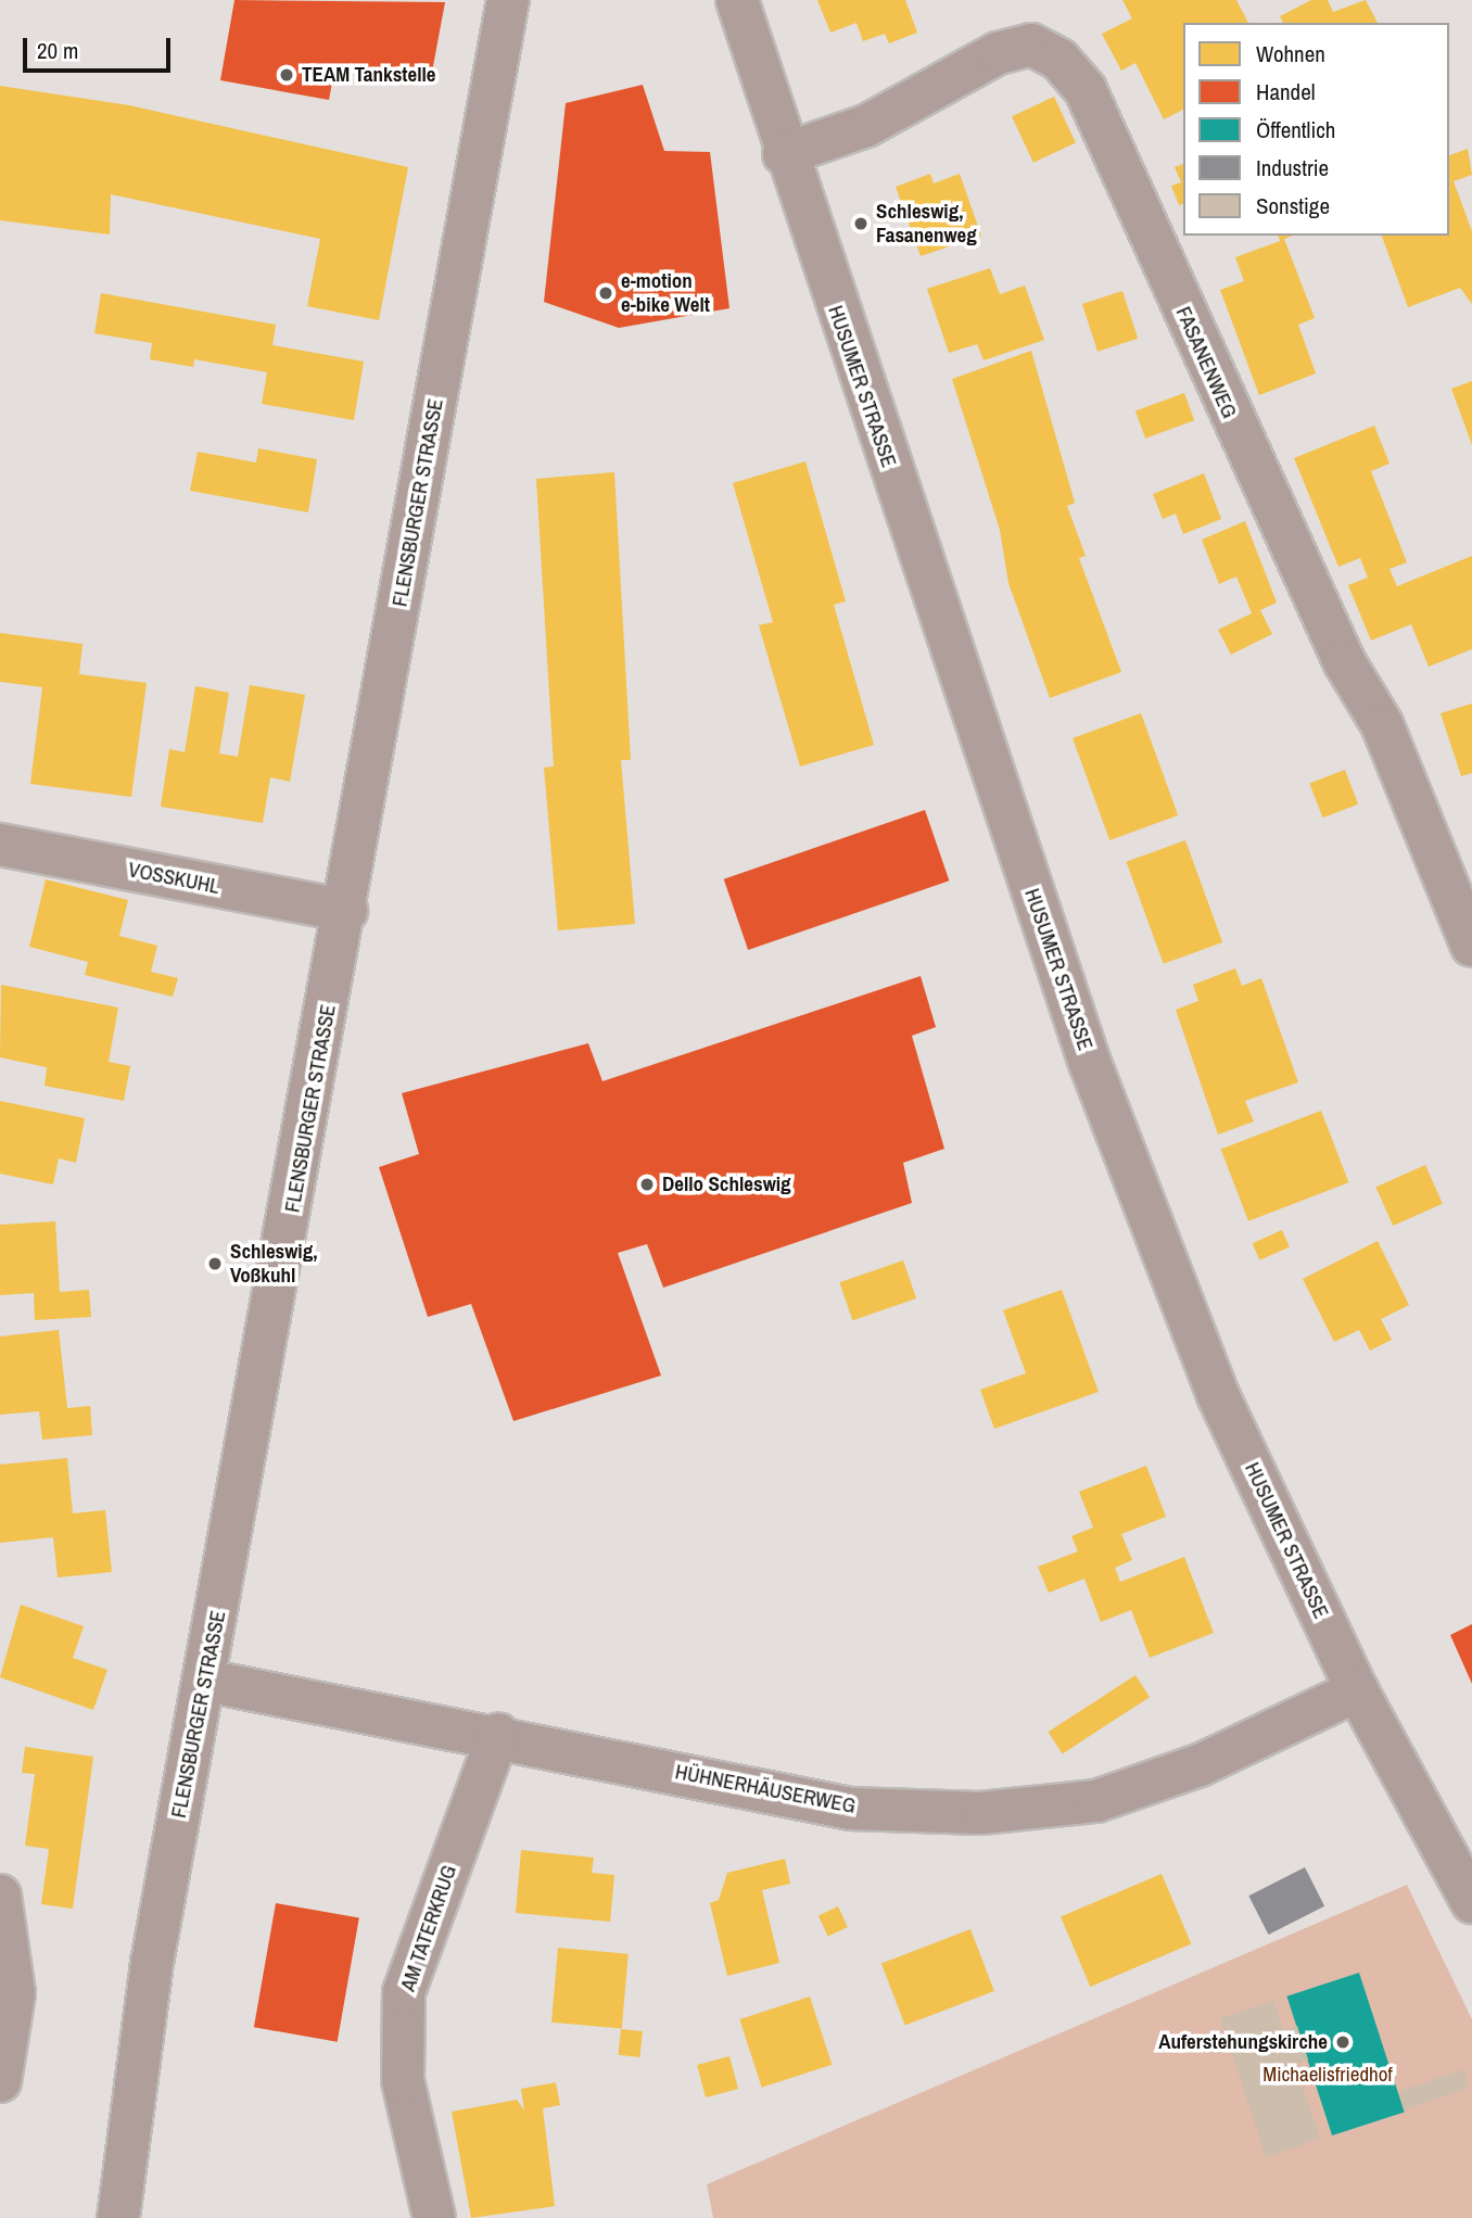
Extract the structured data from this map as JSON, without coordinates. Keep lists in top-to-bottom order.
{
  "streets": {
    "street": [
      "FASANENWEG",
      "HUSUMER STRASSE",
      "FLENSBURGER STRASSE",
      "VOSSKUHL",
      "HÜHNERHÄUSERWEG",
      "AM TATERKRUG"
    ]
  },
  "crossings": [
    ["FASANENWEG", "HUSUMER STRASSE"],
    ["HUSUMER STRASSE", "HÜHNERHÄUSERWEG"],
    ["FLENSBURGER STRASSE", "VOSSKUHL"],
    ["FLENSBURGER STRASSE", "HÜHNERHÄUSERWEG"],
    ["HÜHNERHÄUSERWEG", "AM TATERKRUG"]
  ],
  "parks": ["Michaelisfriedhof"],
  "places": [
    "TEAM Tankstelle",
    "Schleswig, Fasanenweg",
    "e-motion e-bike Welt",
    "Dello Schleswig",
    "Schleswig, Voßkuhl",
    "Auferstehungskirche"
  ],
  "legend": [
    "Wohnen",
    "Handel",
    "Öffentlich",
    "Industrie",
    "Sonstige"
  ],
  "scale_bar": "20 m"
}
